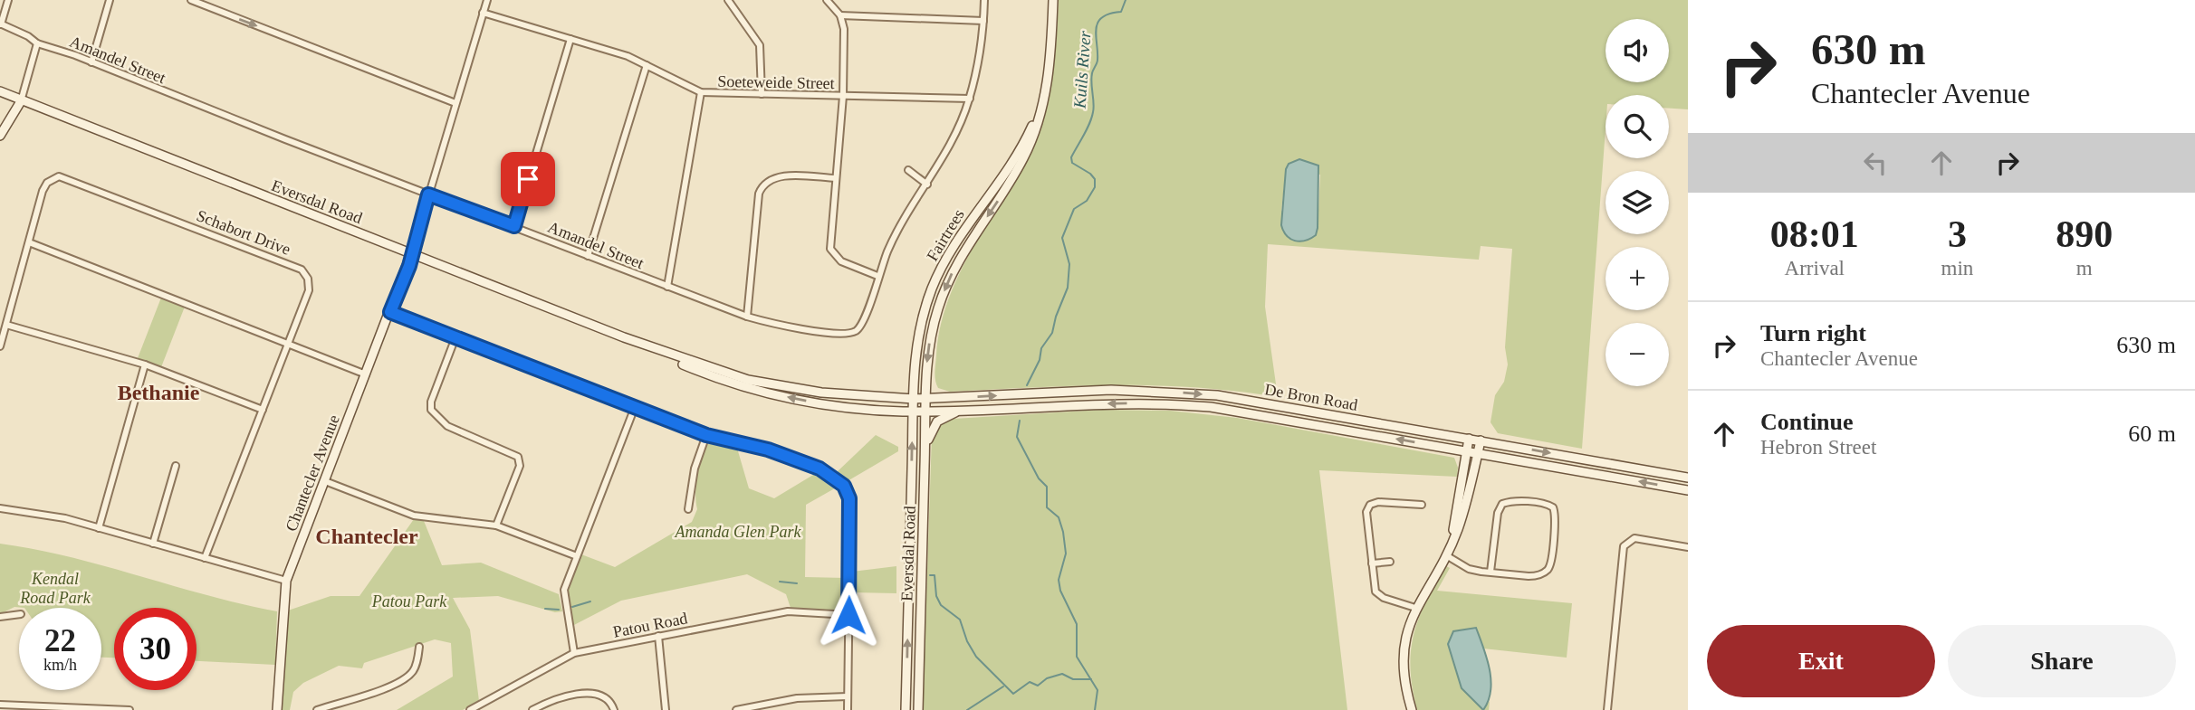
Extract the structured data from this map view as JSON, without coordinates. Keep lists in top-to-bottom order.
{
  "streets": {
    "street": [
      "Amandel Street",
      "Soeteweide Street",
      "Eversdal Road",
      "Schabort Drive",
      "Fairtrees",
      "De Bron Road",
      "Chantecler Avenue",
      "Patou Road"
    ]
  },
  "crossings": [
    ["Amandel Street", "Soeteweide Street"],
    ["Eversdal Road", "Fairtrees"],
    ["Eversdal Road", "De Bron Road"],
    ["Eversdal Road", "Chantecler Avenue"],
    ["Fairtrees", "De Bron Road"]
  ],
  "districts": ["Bethanie", "Chantecler"],
  "water": ["Kuils River"],
  "parks": ["Amanda Glen Park", "Kendal Road Park", "Patou Park"],
  "page": {
    "turn": ["630 m", "Chantecler Avenue"],
    "map_buttons": ["+", "−"],
    "eta": [
      "08:01",
      "Arrival",
      "3",
      "min",
      "890",
      "m"
    ],
    "list": [
      {
        "name": "Turn right",
        "note": "Chantecler Avenue",
        "value": "630 m"
      },
      {
        "name": "Continue",
        "note": "Hebron Street",
        "value": "60 m"
      }
    ],
    "speed": "22 km/h",
    "limit": "30",
    "buttons": ["Exit", "Share"]
  }
}
